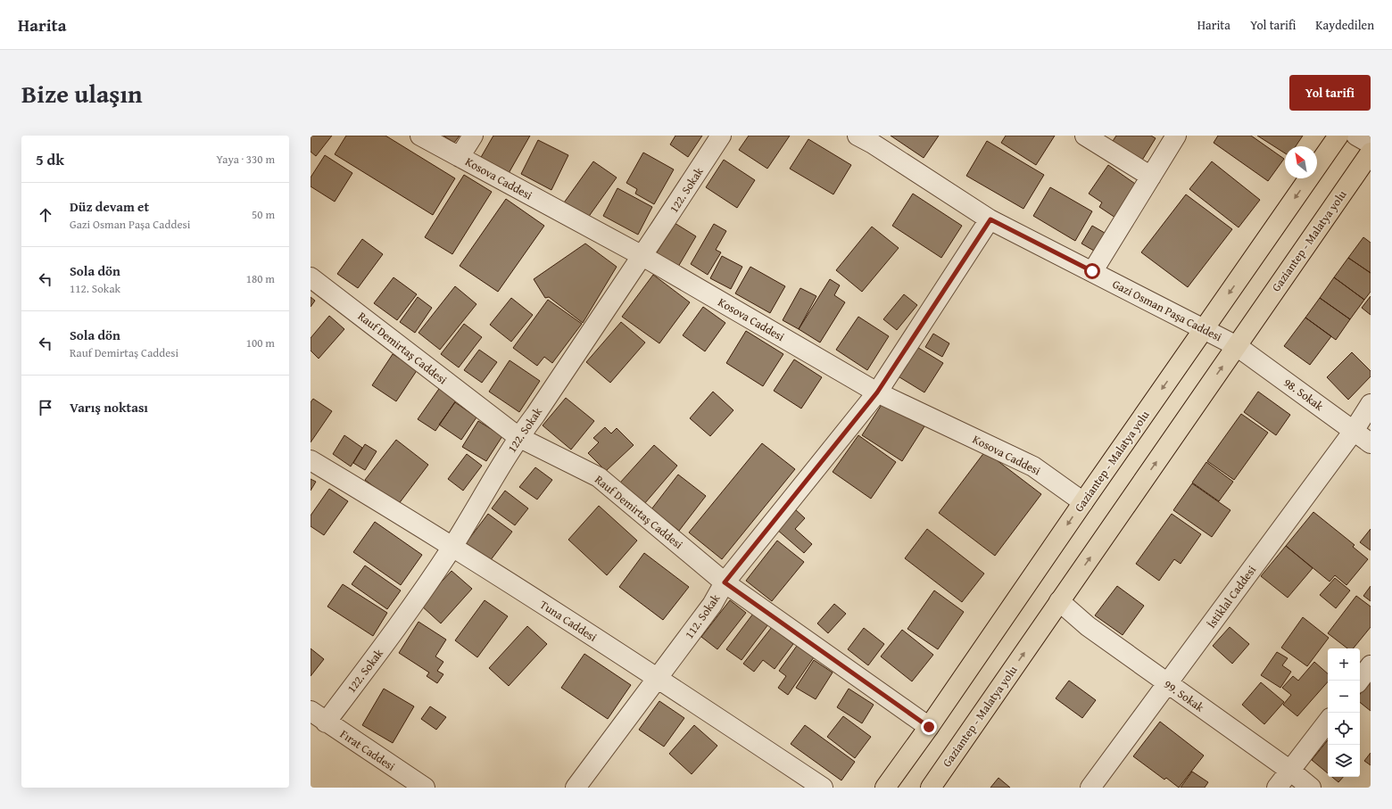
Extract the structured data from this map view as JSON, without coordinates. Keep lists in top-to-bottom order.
{
  "streets": {
    "highway": ["Gaziantep - Malatya yolu"],
    "street": [
      "Kosova Caddesi",
      "122. Sokak",
      "Gazi Osman Paşa Caddesi",
      "Rauf Demirtaş Caddesi",
      "98. Sokak",
      "İstiklal Caddesi",
      "112. Sokak",
      "Tuna Caddesi",
      "99. Sokak",
      "Fırat Caddesi"
    ]
  },
  "crossings": [
    ["Kosova Caddesi", "122. Sokak"],
    ["Kosova Caddesi", "Gaziantep - Malatya yolu"],
    ["Kosova Caddesi", "112. Sokak"],
    ["122. Sokak", "Rauf Demirtaş Caddesi"],
    ["122. Sokak", "Tuna Caddesi"],
    ["122. Sokak", "Fırat Caddesi"],
    ["Gaziantep - Malatya yolu", "Gazi Osman Paşa Caddesi"],
    ["Gaziantep - Malatya yolu", "Rauf Demirtaş Caddesi"],
    ["Gaziantep - Malatya yolu", "98. Sokak"],
    ["Gaziantep - Malatya yolu", "99. Sokak"],
    ["Gazi Osman Paşa Caddesi", "98. Sokak"],
    ["Gazi Osman Paşa Caddesi", "112. Sokak"],
    ["Rauf Demirtaş Caddesi", "112. Sokak"],
    ["98. Sokak", "İstiklal Caddesi"],
    ["İstiklal Caddesi", "99. Sokak"],
    ["112. Sokak", "Tuna Caddesi"]
  ],
  "north": "top left",
  "page": {
    "header": "Harita",
    "nav": ["Harita", "Yol tarifi", "Kaydedilen"],
    "title": "Bize ulaşın",
    "buttons": "Yol tarifi",
    "heading": ["5 dk", "Yaya · 330 m"],
    "list": [
      ["Düz devam et", "Gazi Osman Paşa Caddesi", "50 m"],
      ["Sola dön", "112. Sokak", "180 m"],
      ["Sola dön", "Rauf Demirtaş Caddesi", "100 m"],
      "Varış noktası"
    ],
    "map_buttons": ["+", "−"]
  }
}
